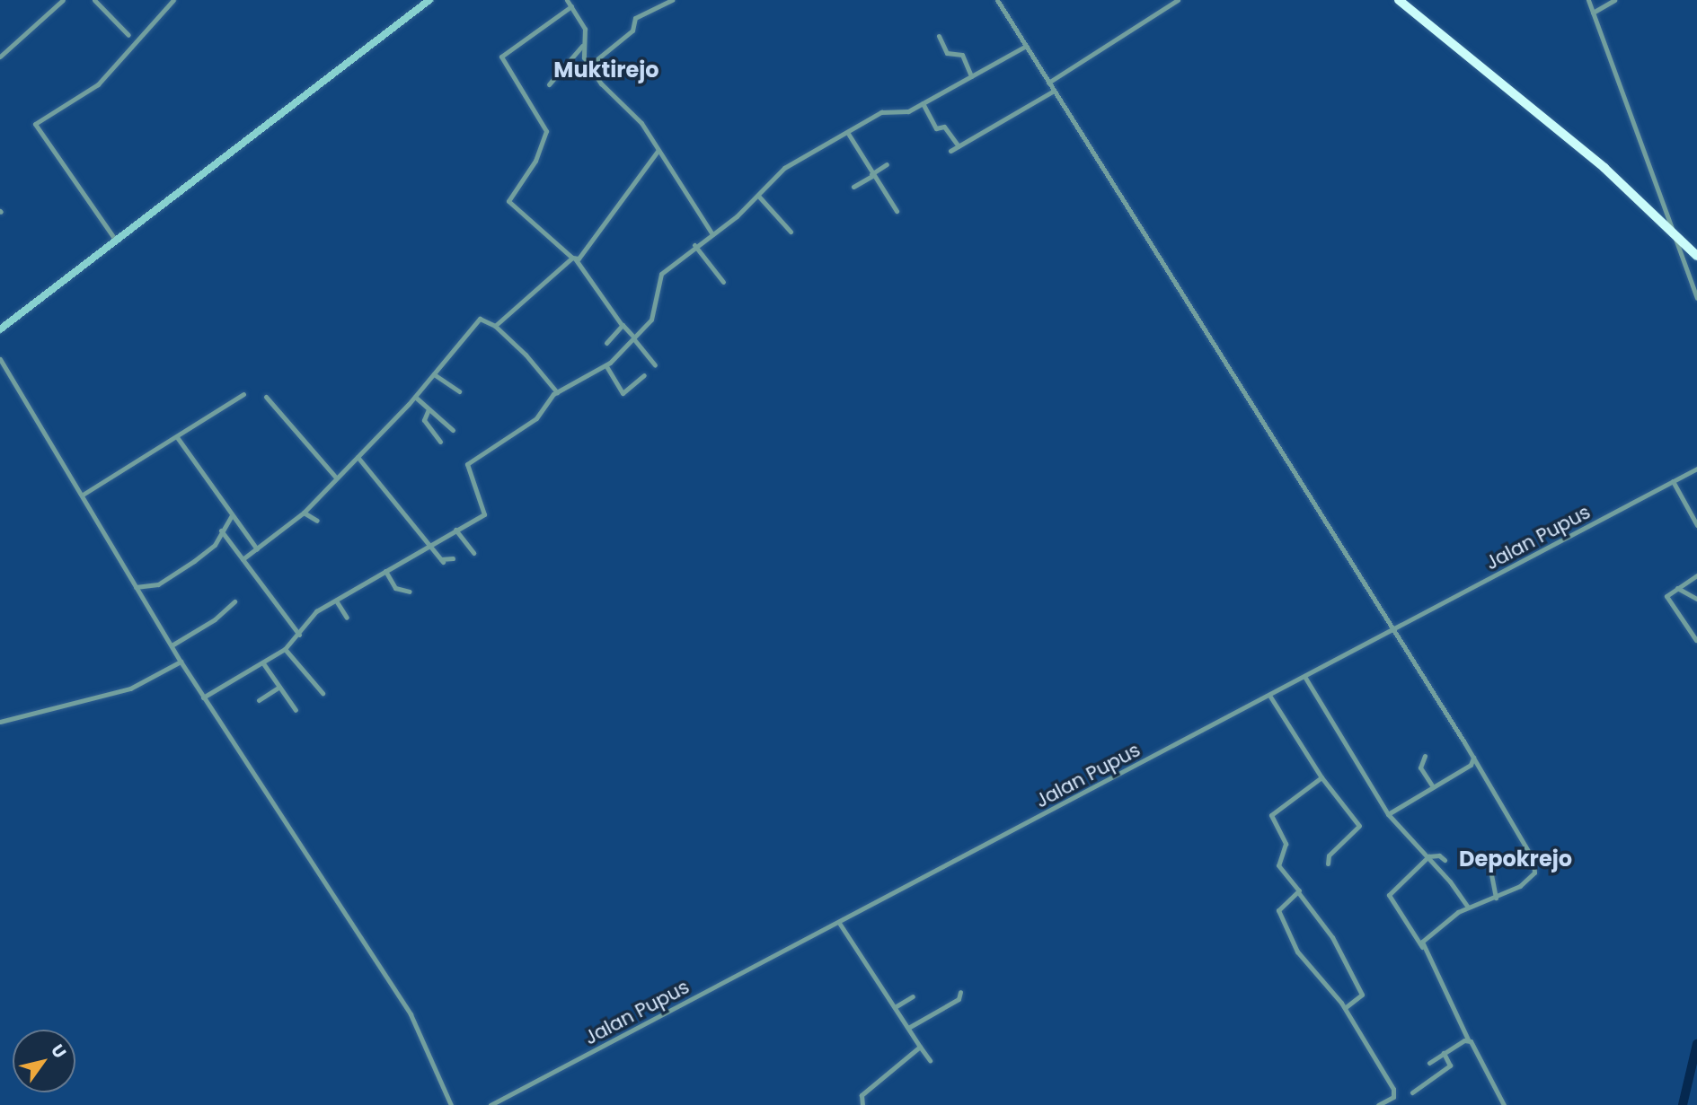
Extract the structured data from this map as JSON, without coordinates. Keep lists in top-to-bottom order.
{
  "streets": {
    "street": ["Jalan Pupus"]
  },
  "districts": ["Muktirejo", "Depokrejo"],
  "north": "top right"
}
